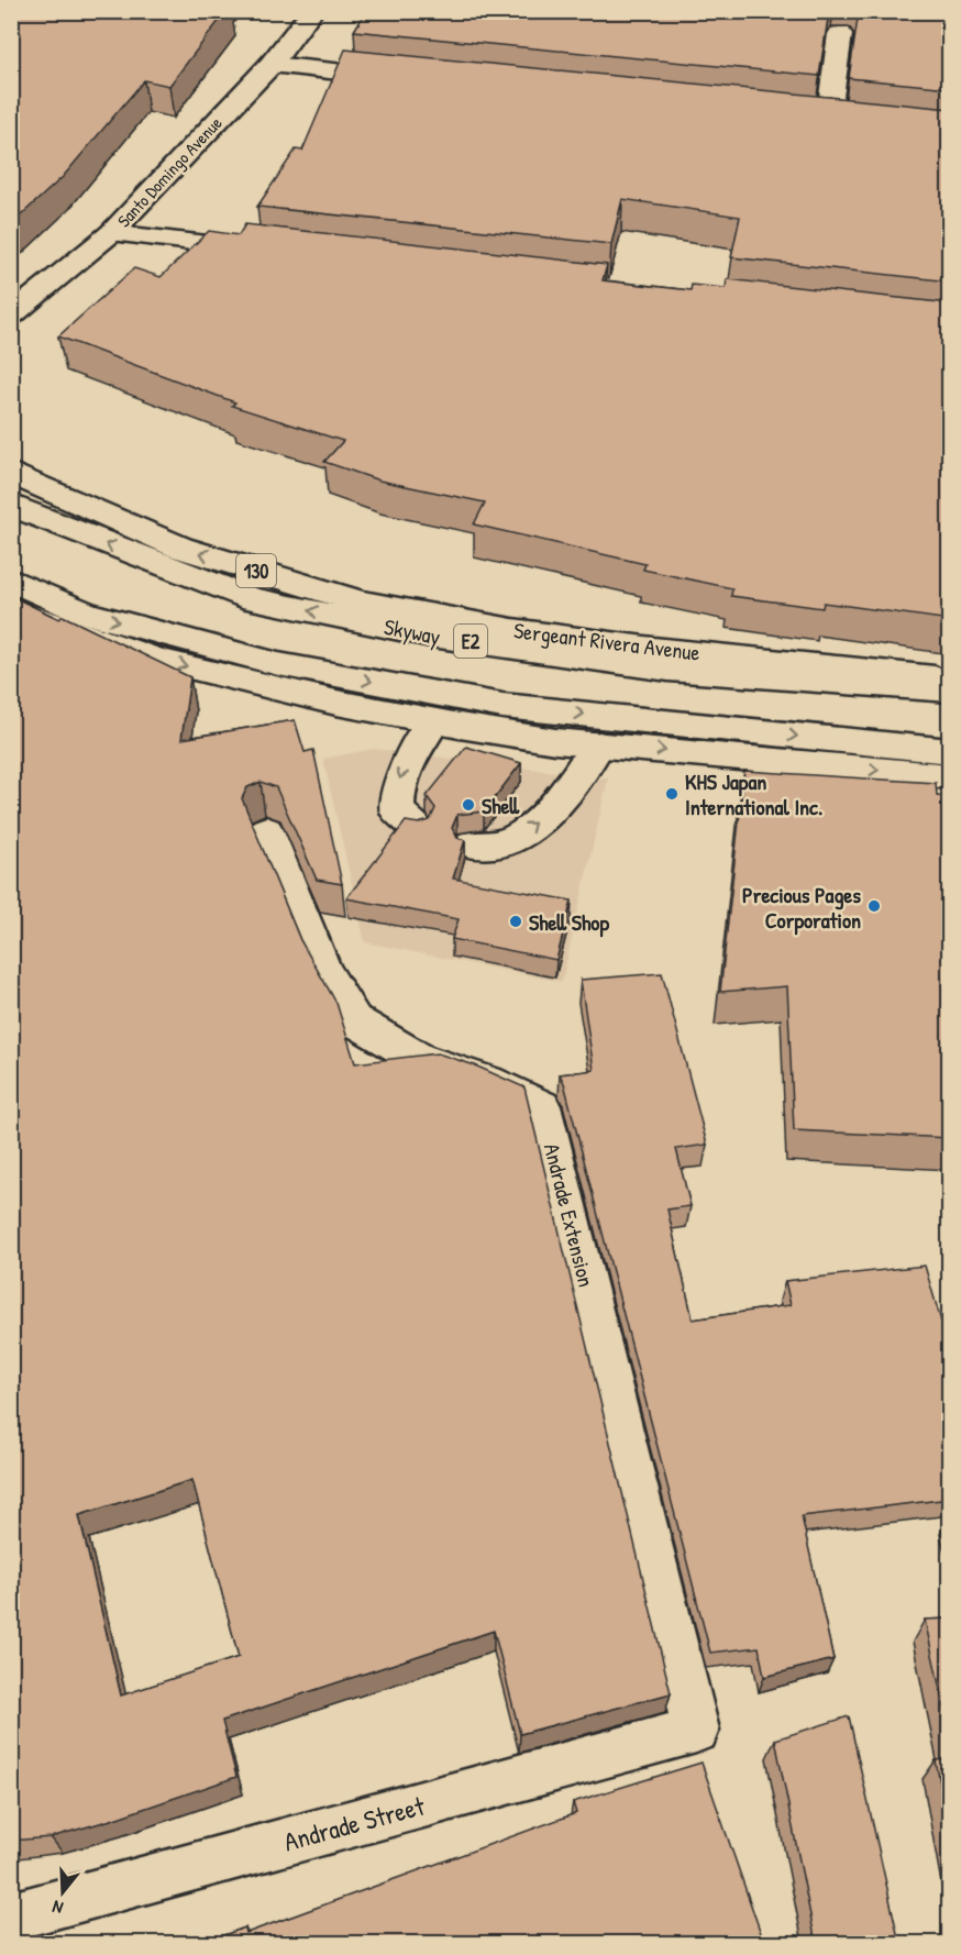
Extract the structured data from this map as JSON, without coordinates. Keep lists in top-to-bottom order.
{
  "streets": {
    "main road": [
      "Santo Domingo Avenue",
      "130",
      "Skyway",
      "E2",
      "Sergeant Rivera Avenue",
      "Andrade Extension",
      "Andrade Street"
    ]
  },
  "crossings": [
    ["Andrade Extension", "Andrade Street"]
  ],
  "places": [
    "KHS Japan International Inc.",
    "Shell",
    "Precious Pages Corporation",
    "Shell Shop"
  ],
  "north": "bottom"
}
